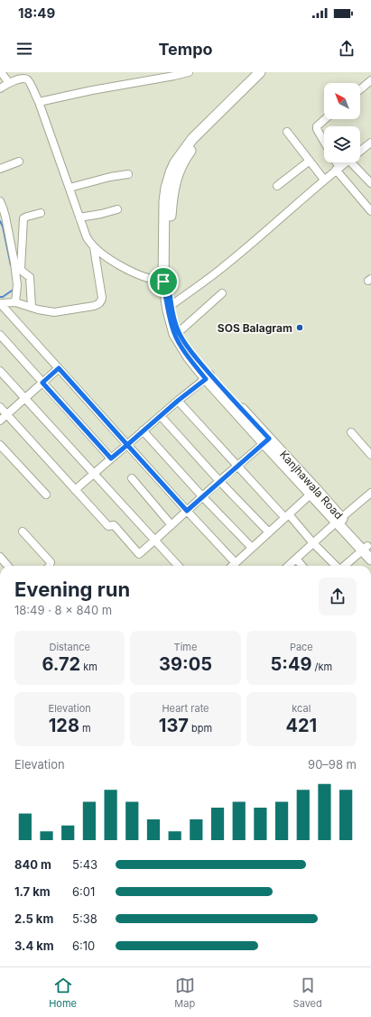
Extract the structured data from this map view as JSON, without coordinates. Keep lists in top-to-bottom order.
{
  "places": ["SOS Balagram"],
  "north": "top left",
  "page": {
    "status": "18:49",
    "header": "Tempo",
    "heading": ["Evening run", "18:49 · 8 × 840 m"],
    "stats": [
      ["Distance", "6.72 km"],
      ["Time", "39:05"],
      ["Pace", "5:49 /km"],
      ["Elevation", "128 m"],
      ["Heart rate", "137 bpm"],
      ["kcal", "421"]
    ],
    "chart": ["Elevation", "90–98 m"],
    "list": [
      {
        "name": "840 m",
        "note": "5:43"
      },
      {
        "name": "1.7 km",
        "note": "6:01"
      },
      {
        "name": "2.5 km",
        "note": "5:38"
      },
      {
        "name": "3.4 km",
        "note": "6:10"
      }
    ],
    "tabs": ["Home", "Map", "Saved"]
  }
}
